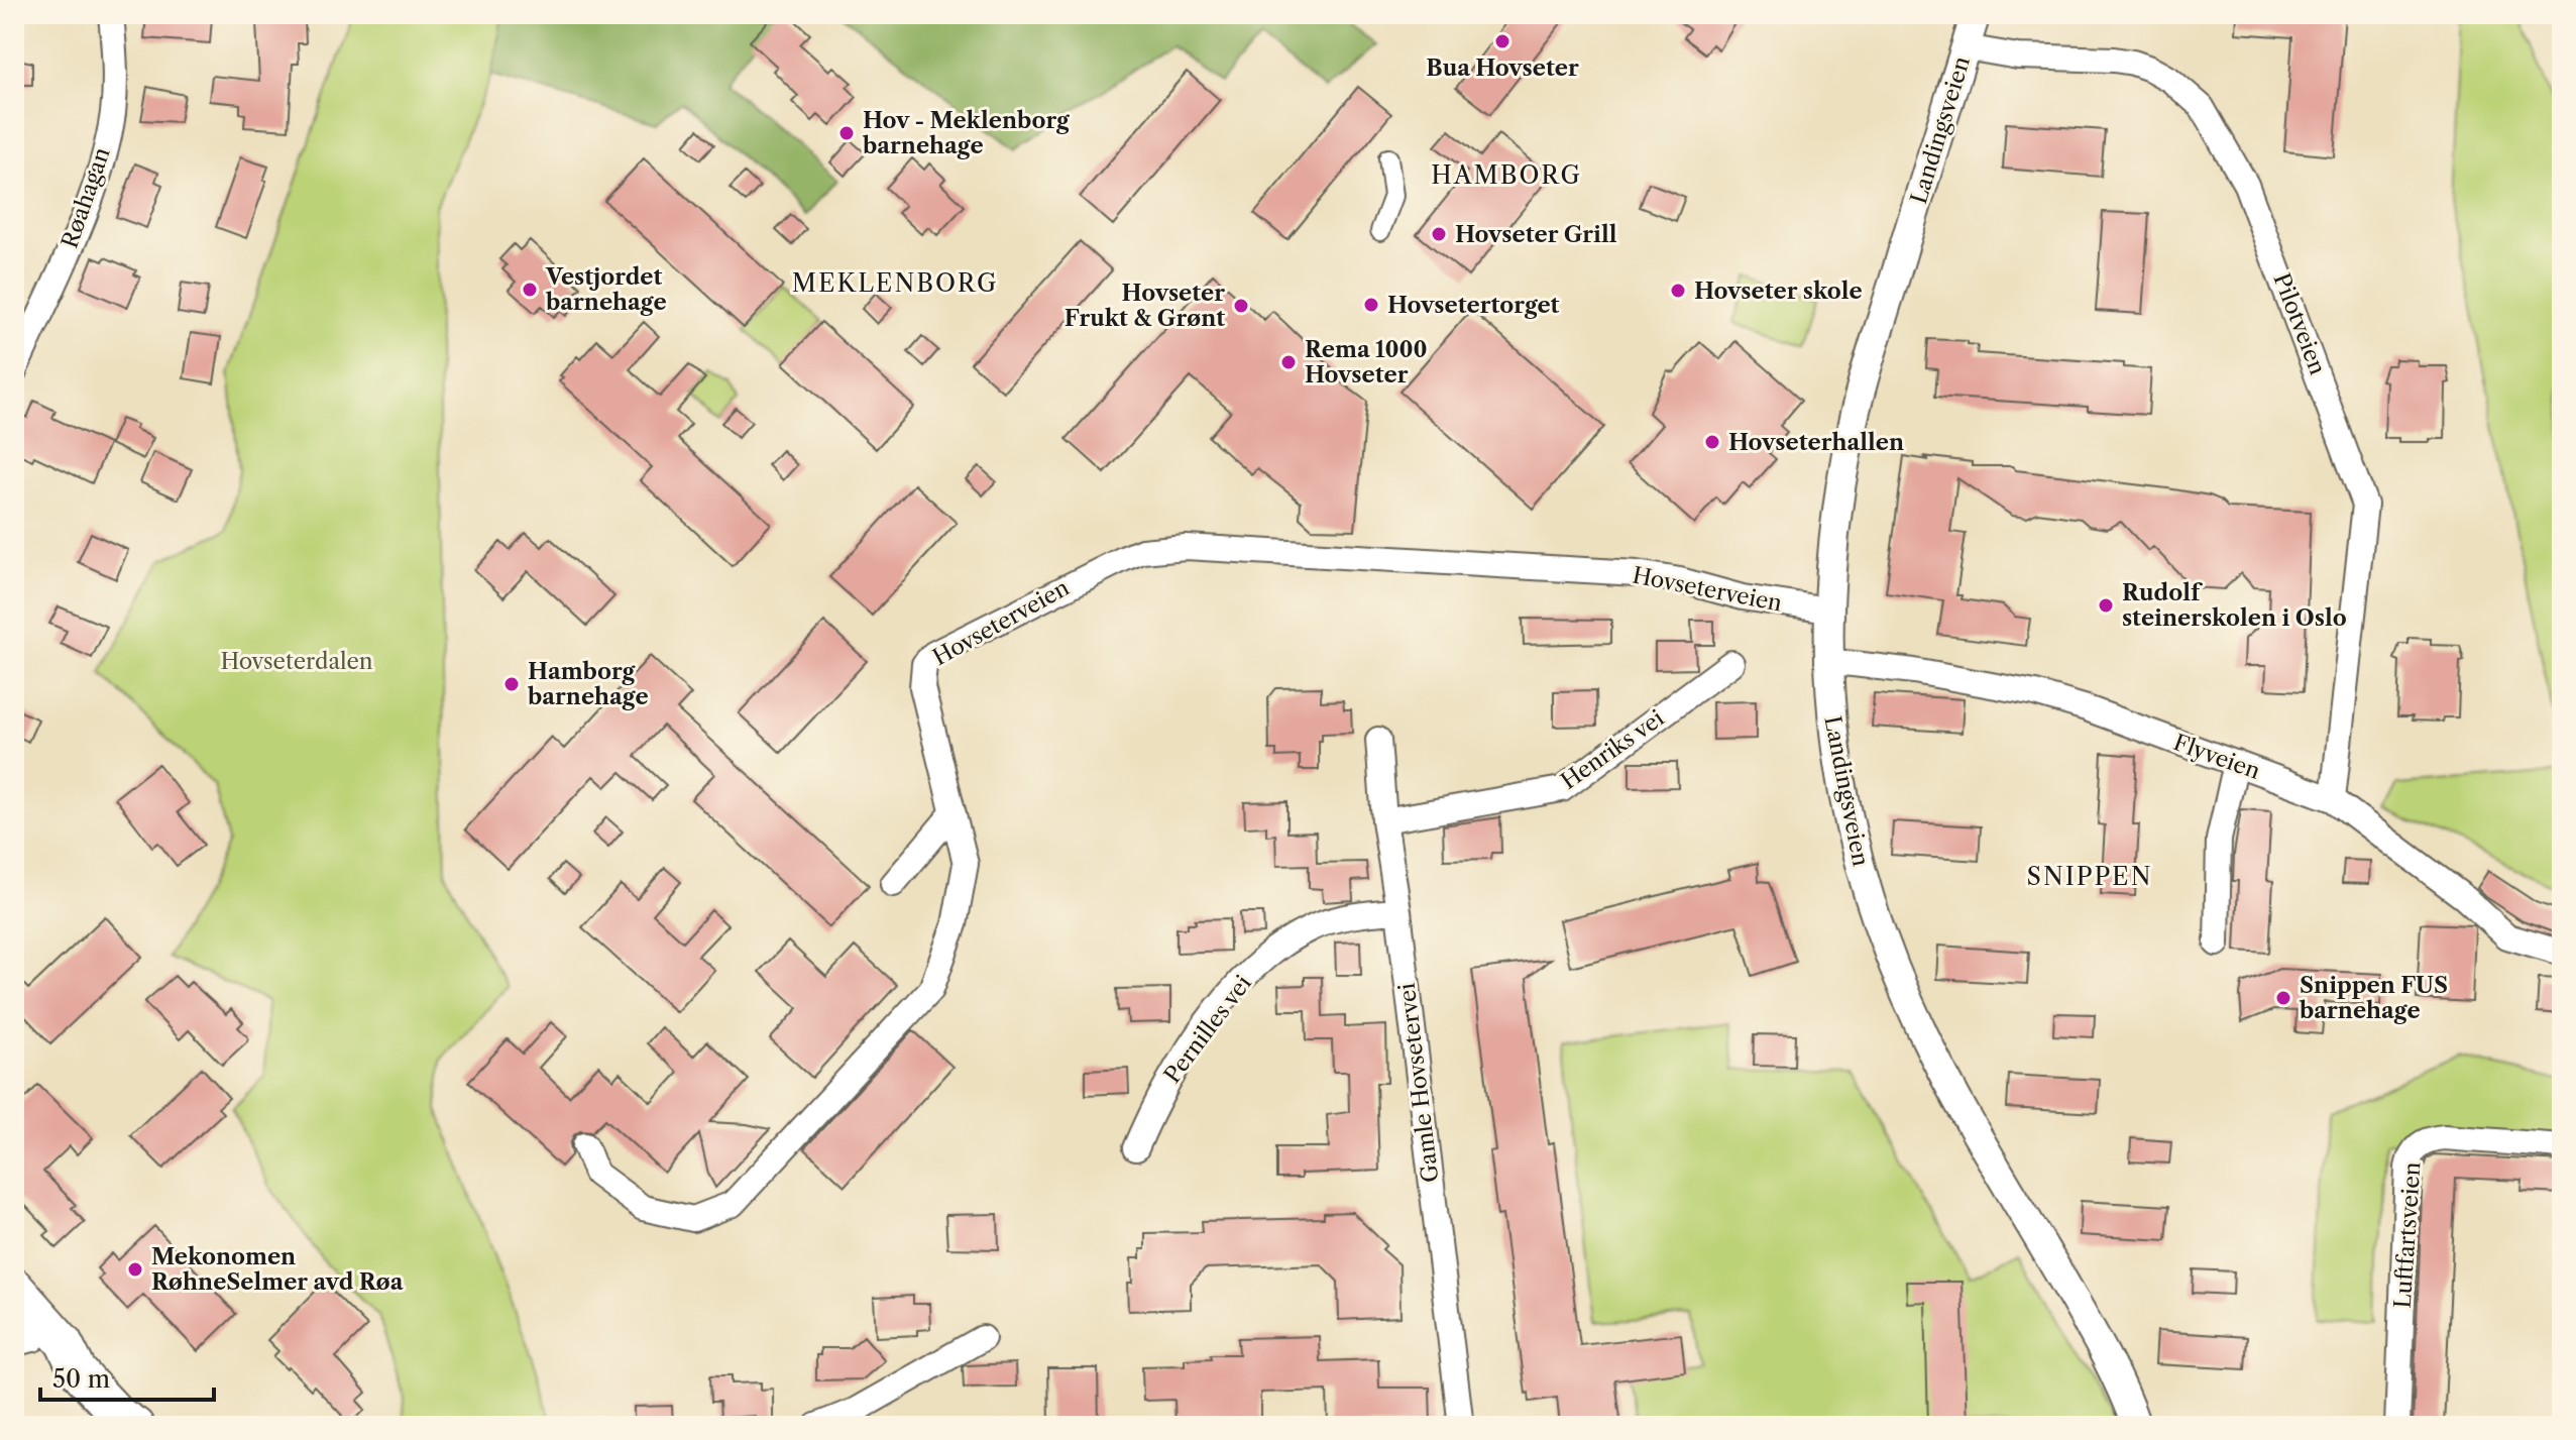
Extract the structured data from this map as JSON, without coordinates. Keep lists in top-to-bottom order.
{
  "streets": {
    "street": [
      "Landingsveien",
      "Røahagan",
      "Pilotveien",
      "Hovseterveien",
      "Henriks vei",
      "Flyveien",
      "Pernilles vei",
      "Gamle Hovsetervei",
      "Luftfartsveien"
    ]
  },
  "crossings": [
    ["Landingsveien", "Pilotveien"],
    ["Landingsveien", "Hovseterveien"],
    ["Landingsveien", "Flyveien"],
    ["Pilotveien", "Flyveien"],
    ["Henriks vei", "Gamle Hovsetervei"],
    ["Pernilles vei", "Gamle Hovsetervei"]
  ],
  "districts": ["HAMBORG", "MEKLENBORG", "SNIPPEN"],
  "parks": ["Hovseterdalen"],
  "places": [
    "Bua Hovseter",
    "Hov - Meklenborg barnehage",
    "Hovseter Grill",
    "Vestjordet barnehage",
    "Hovseter skole",
    "Hovsetertorget",
    "Hovseter Frukt & Grønt",
    "Rema 1000 Hovseter",
    "Hovseterhallen",
    "Rudolf steinerskolen i Oslo",
    "Hamborg barnehage",
    "Snippen FUS barnehage",
    "Mekonomen RøhneSelmer avd Røa"
  ],
  "scale_bar": "50 m"
}
